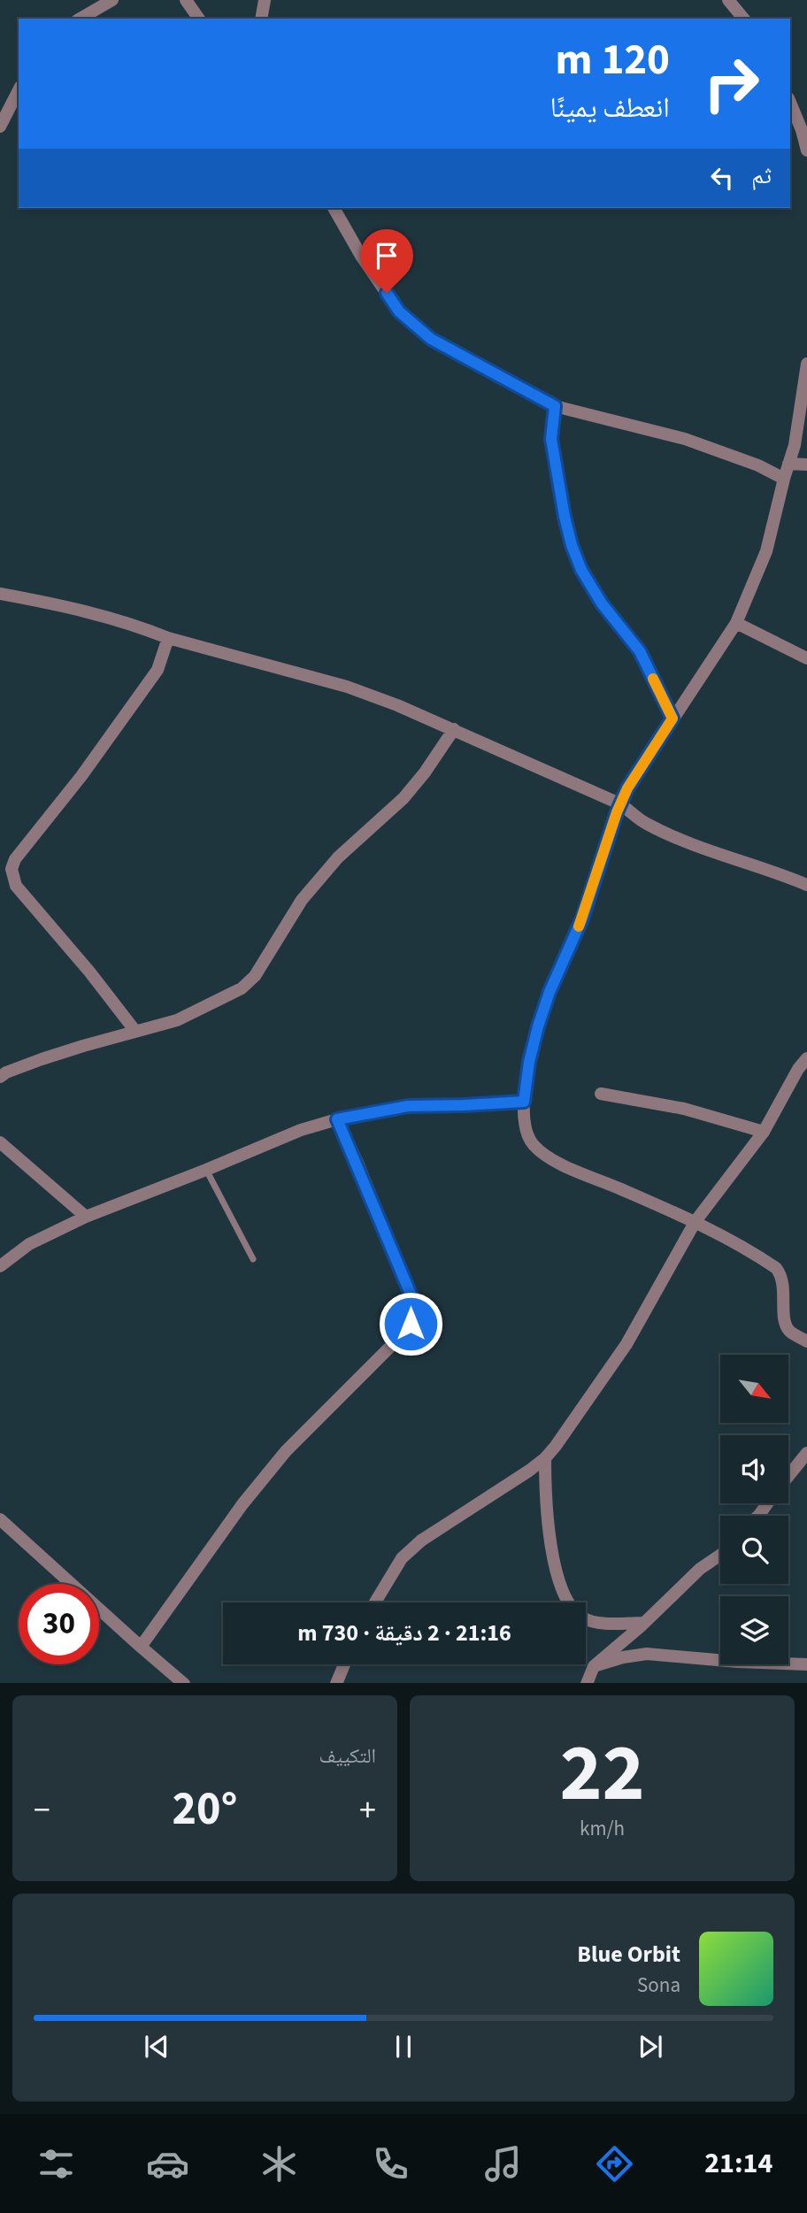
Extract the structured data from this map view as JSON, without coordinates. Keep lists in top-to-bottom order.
{
  "north": "bottom right",
  "page": {
    "turn": ["120 m", "انعطف يمينًا"],
    "then": "ثم",
    "limit": "30",
    "trip": "21:16 · 2 دقيقة · 730 m",
    "tile": [
      ["22", "km/h"],
      "التكييف"
    ],
    "heat": ["−", "20°", "+"],
    "song": ["Blue Orbit", "Sona"],
    "tabs": "21:14"
  }
}
